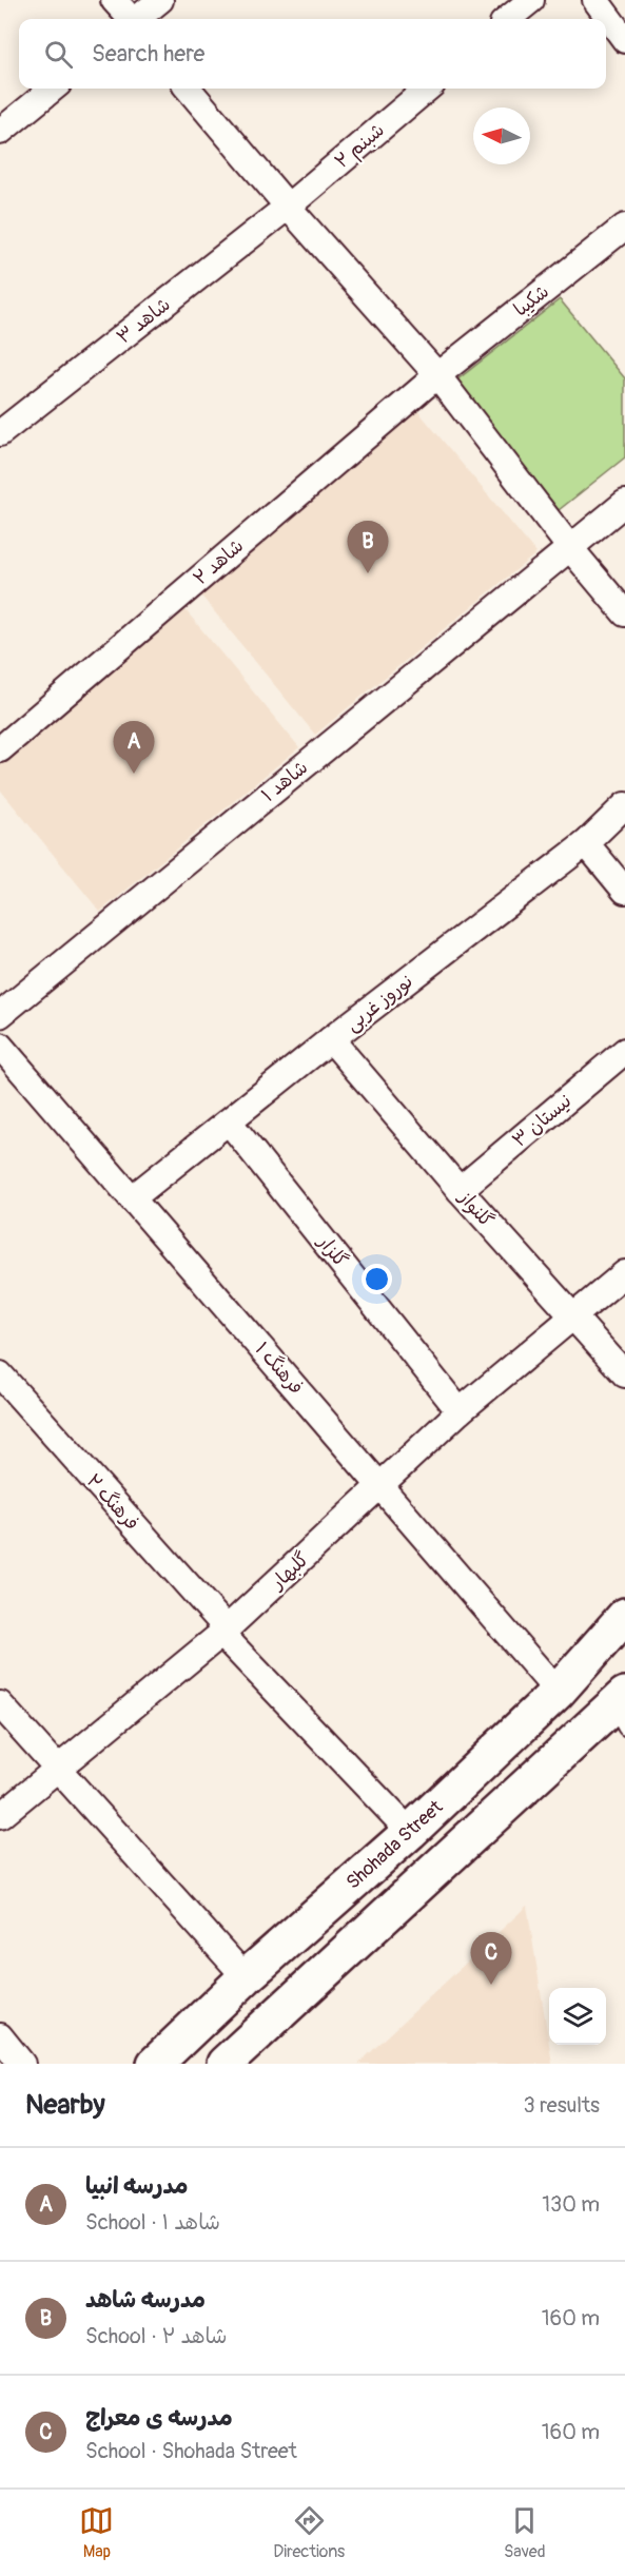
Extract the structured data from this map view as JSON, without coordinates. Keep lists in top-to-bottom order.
{
  "streets": {
    "main road": ["Shohada Street"],
    "street": [
      "شبنم ۲",
      "شکیبا",
      "شاهد ۳",
      "شاهد ۲",
      "شاهد ۱",
      "نوروز غربی",
      "نیستان ۳",
      "گلنواز",
      "گلزار",
      "فرهنگ ۱",
      "فرهنگ ۲",
      "گلبهار"
    ]
  },
  "crossings": [
    ["شبنم ۲", "شاهد ۳"],
    ["شکیبا", "شاهد ۲"],
    ["نوروز غربی", "گلنواز"],
    ["نوروز غربی", "گلزار"],
    ["نوروز غربی", "فرهنگ ۱"],
    ["نیستان ۳", "گلنواز"],
    ["گلنواز", "گلبهار"],
    ["گلزار", "گلبهار"],
    ["فرهنگ ۱", "گلبهار"],
    ["فرهنگ ۱", "Shohada Street"],
    ["فرهنگ ۲", "گلبهار"],
    ["فرهنگ ۲", "Shohada Street"]
  ],
  "north": "left",
  "page": {
    "search": "Search here",
    "pins": ["B", "A", "C"],
    "heading": ["Nearby", "3 results"],
    "list": [
      {
        "mark": "A",
        "name": "مدرسه انبیا",
        "note": "School · شاهد ۱",
        "value": "130 m"
      },
      {
        "mark": "B",
        "name": "مدرسه شاهد",
        "note": "School · شاهد ۲",
        "value": "160 m"
      },
      {
        "mark": "C",
        "name": "مدرسه ی معراج",
        "note": "School · Shohada Street",
        "value": "160 m"
      }
    ],
    "nav": ["Map", "Directions", "Saved"]
  }
}
